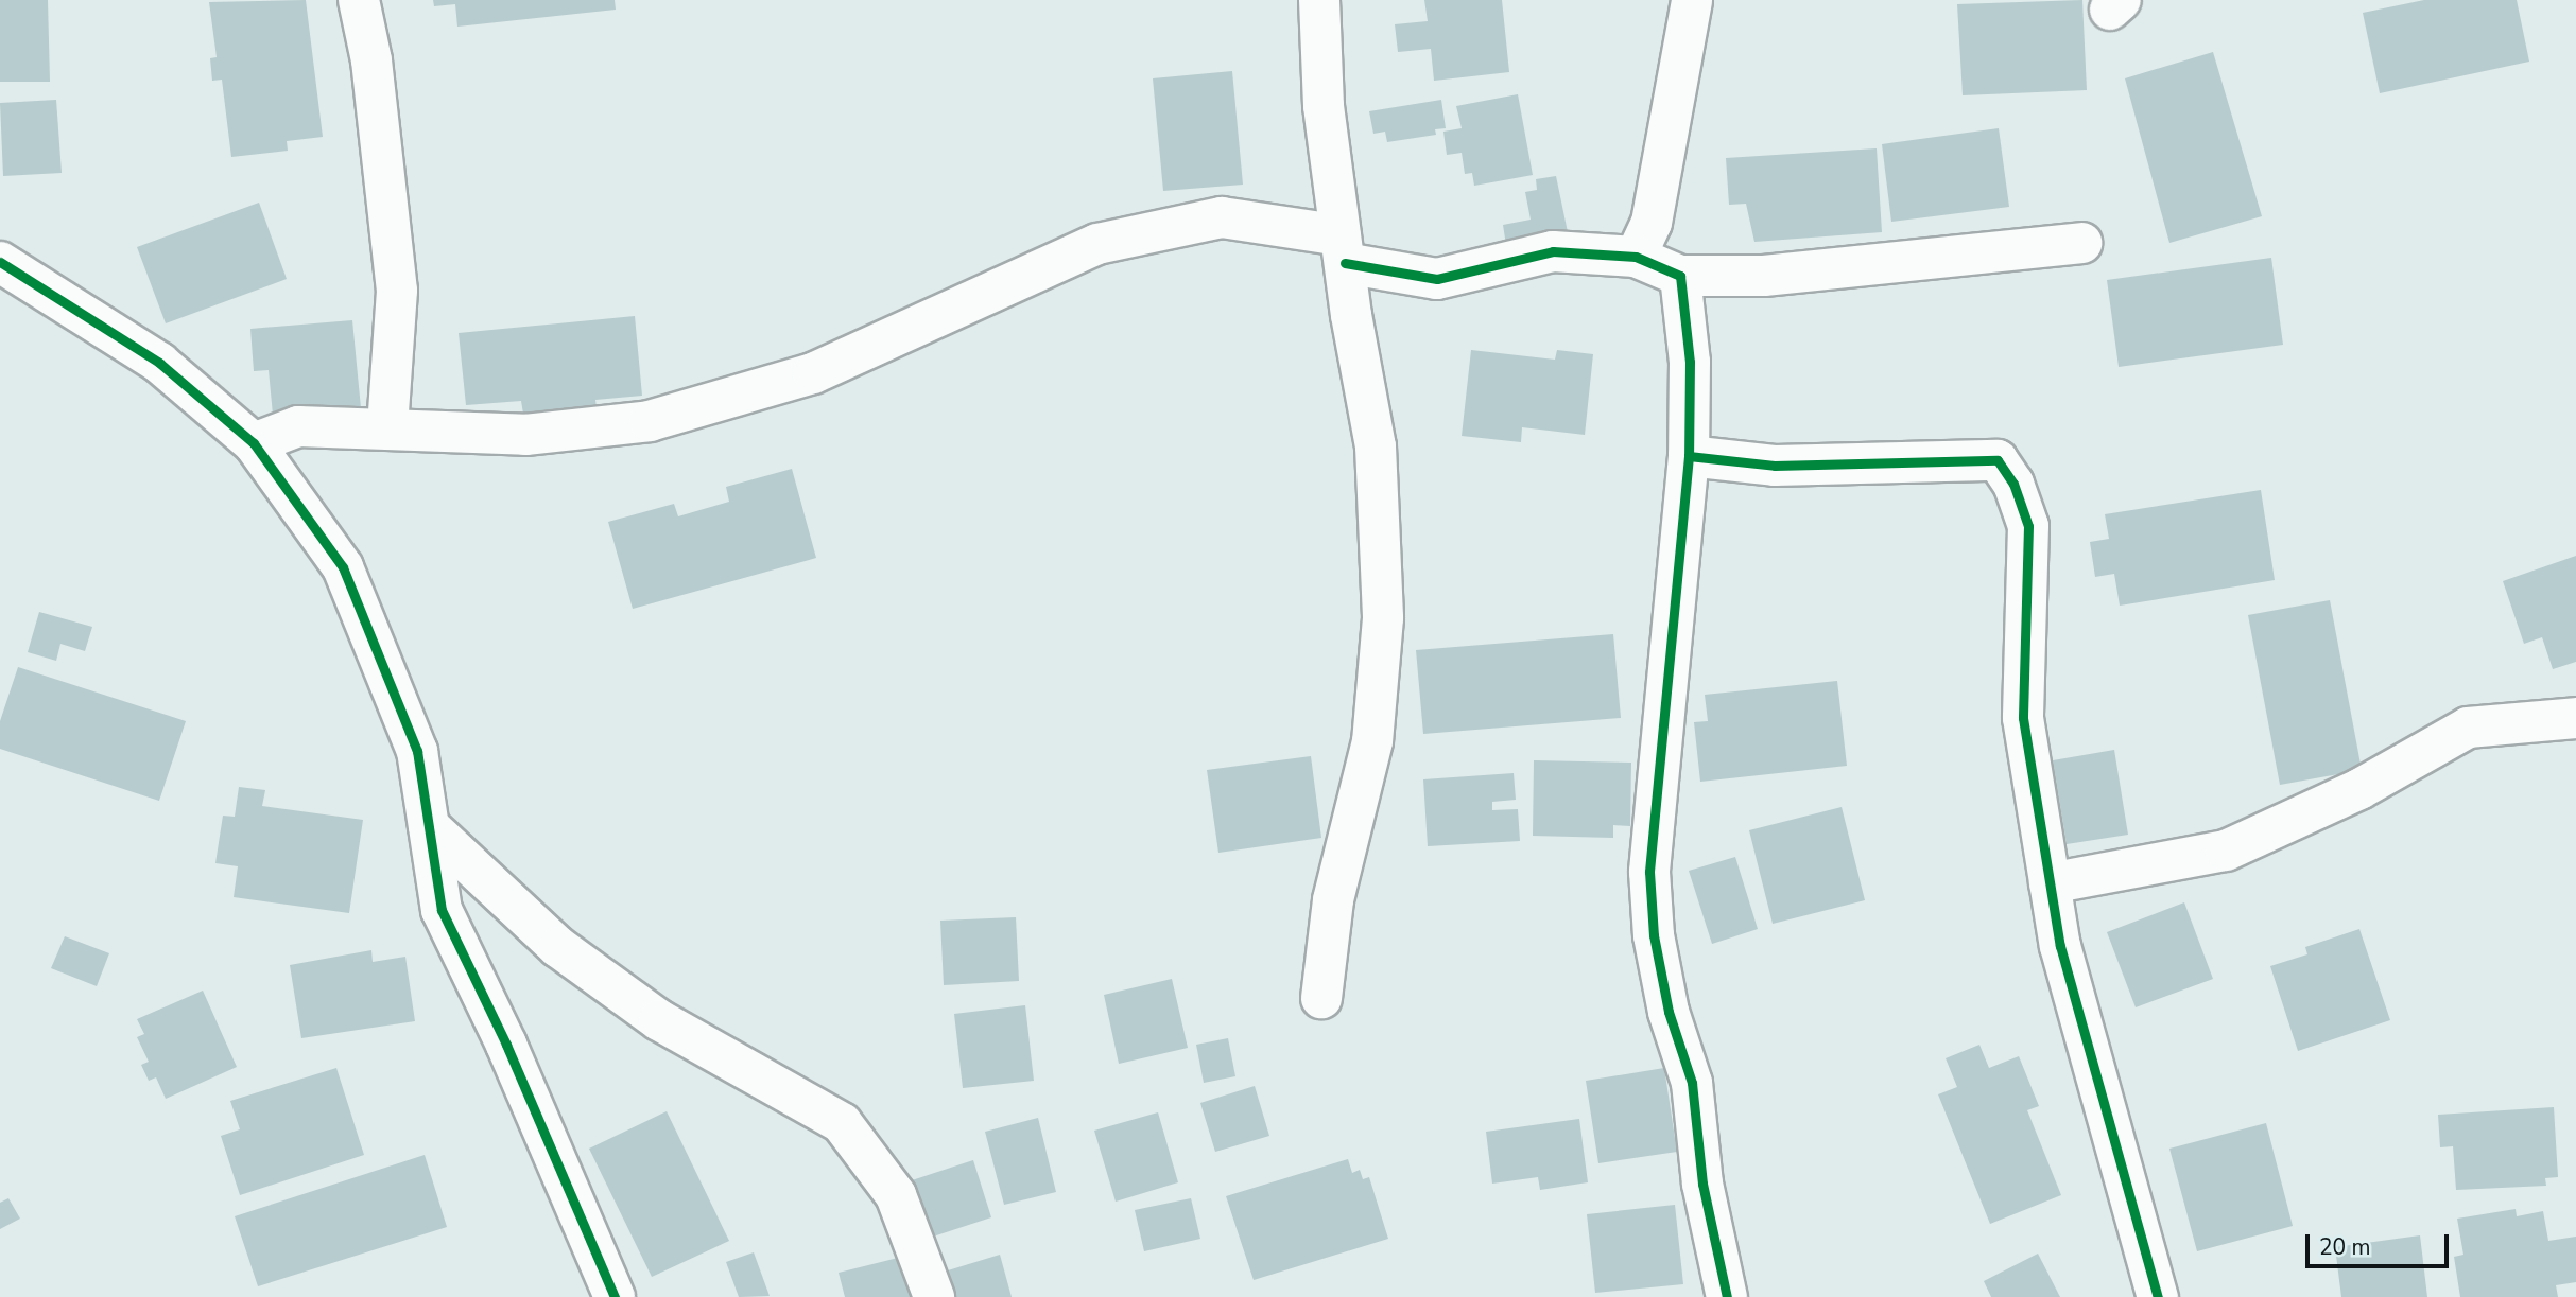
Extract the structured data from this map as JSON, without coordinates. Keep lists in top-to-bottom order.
{
  "scale_bar": "20 m"
}
